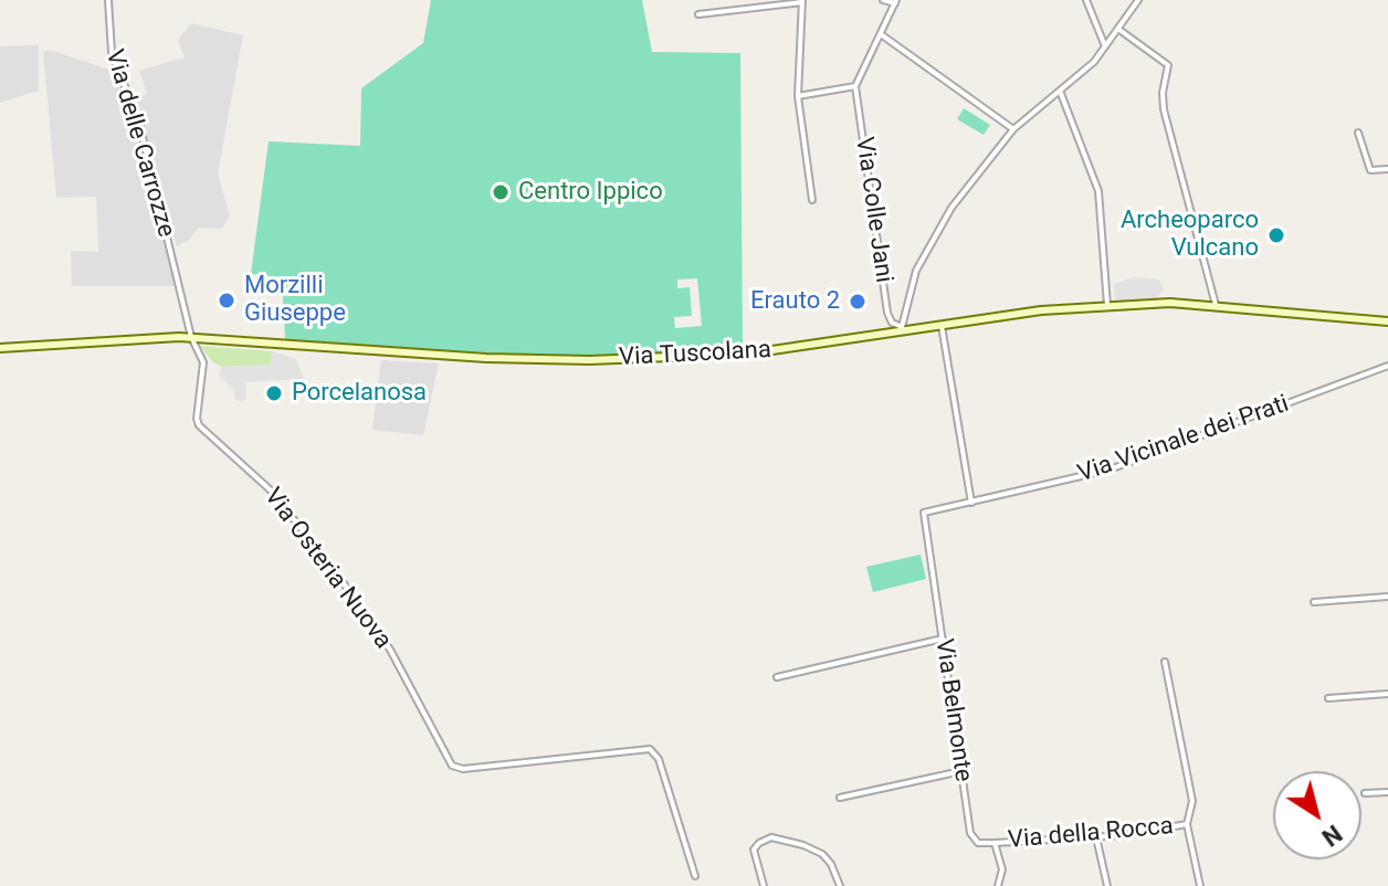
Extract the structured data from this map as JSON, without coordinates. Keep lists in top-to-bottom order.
{
  "streets": {
    "main road": ["Via Tuscolana"],
    "street": [
      "Via delle Carrozze",
      "Via Colle Jani",
      "Via Vicinale dei Prati",
      "Via Osteria Nuova",
      "Via Belmonte",
      "Via della Rocca"
    ]
  },
  "crossings": [
    ["Via delle Carrozze", "Via Tuscolana"],
    ["Via delle Carrozze", "Via Osteria Nuova"],
    ["Via Colle Jani", "Via Tuscolana"],
    ["Via Tuscolana", "Via Osteria Nuova"],
    ["Via Vicinale dei Prati", "Via Belmonte"],
    ["Via Belmonte", "Via della Rocca"]
  ],
  "places": [
    "Centro Ippico",
    "Archeoparco Vulcano",
    "Morzilli Giuseppe",
    "Erauto 2",
    "Porcelanosa"
  ],
  "north": "bottom right"
}
